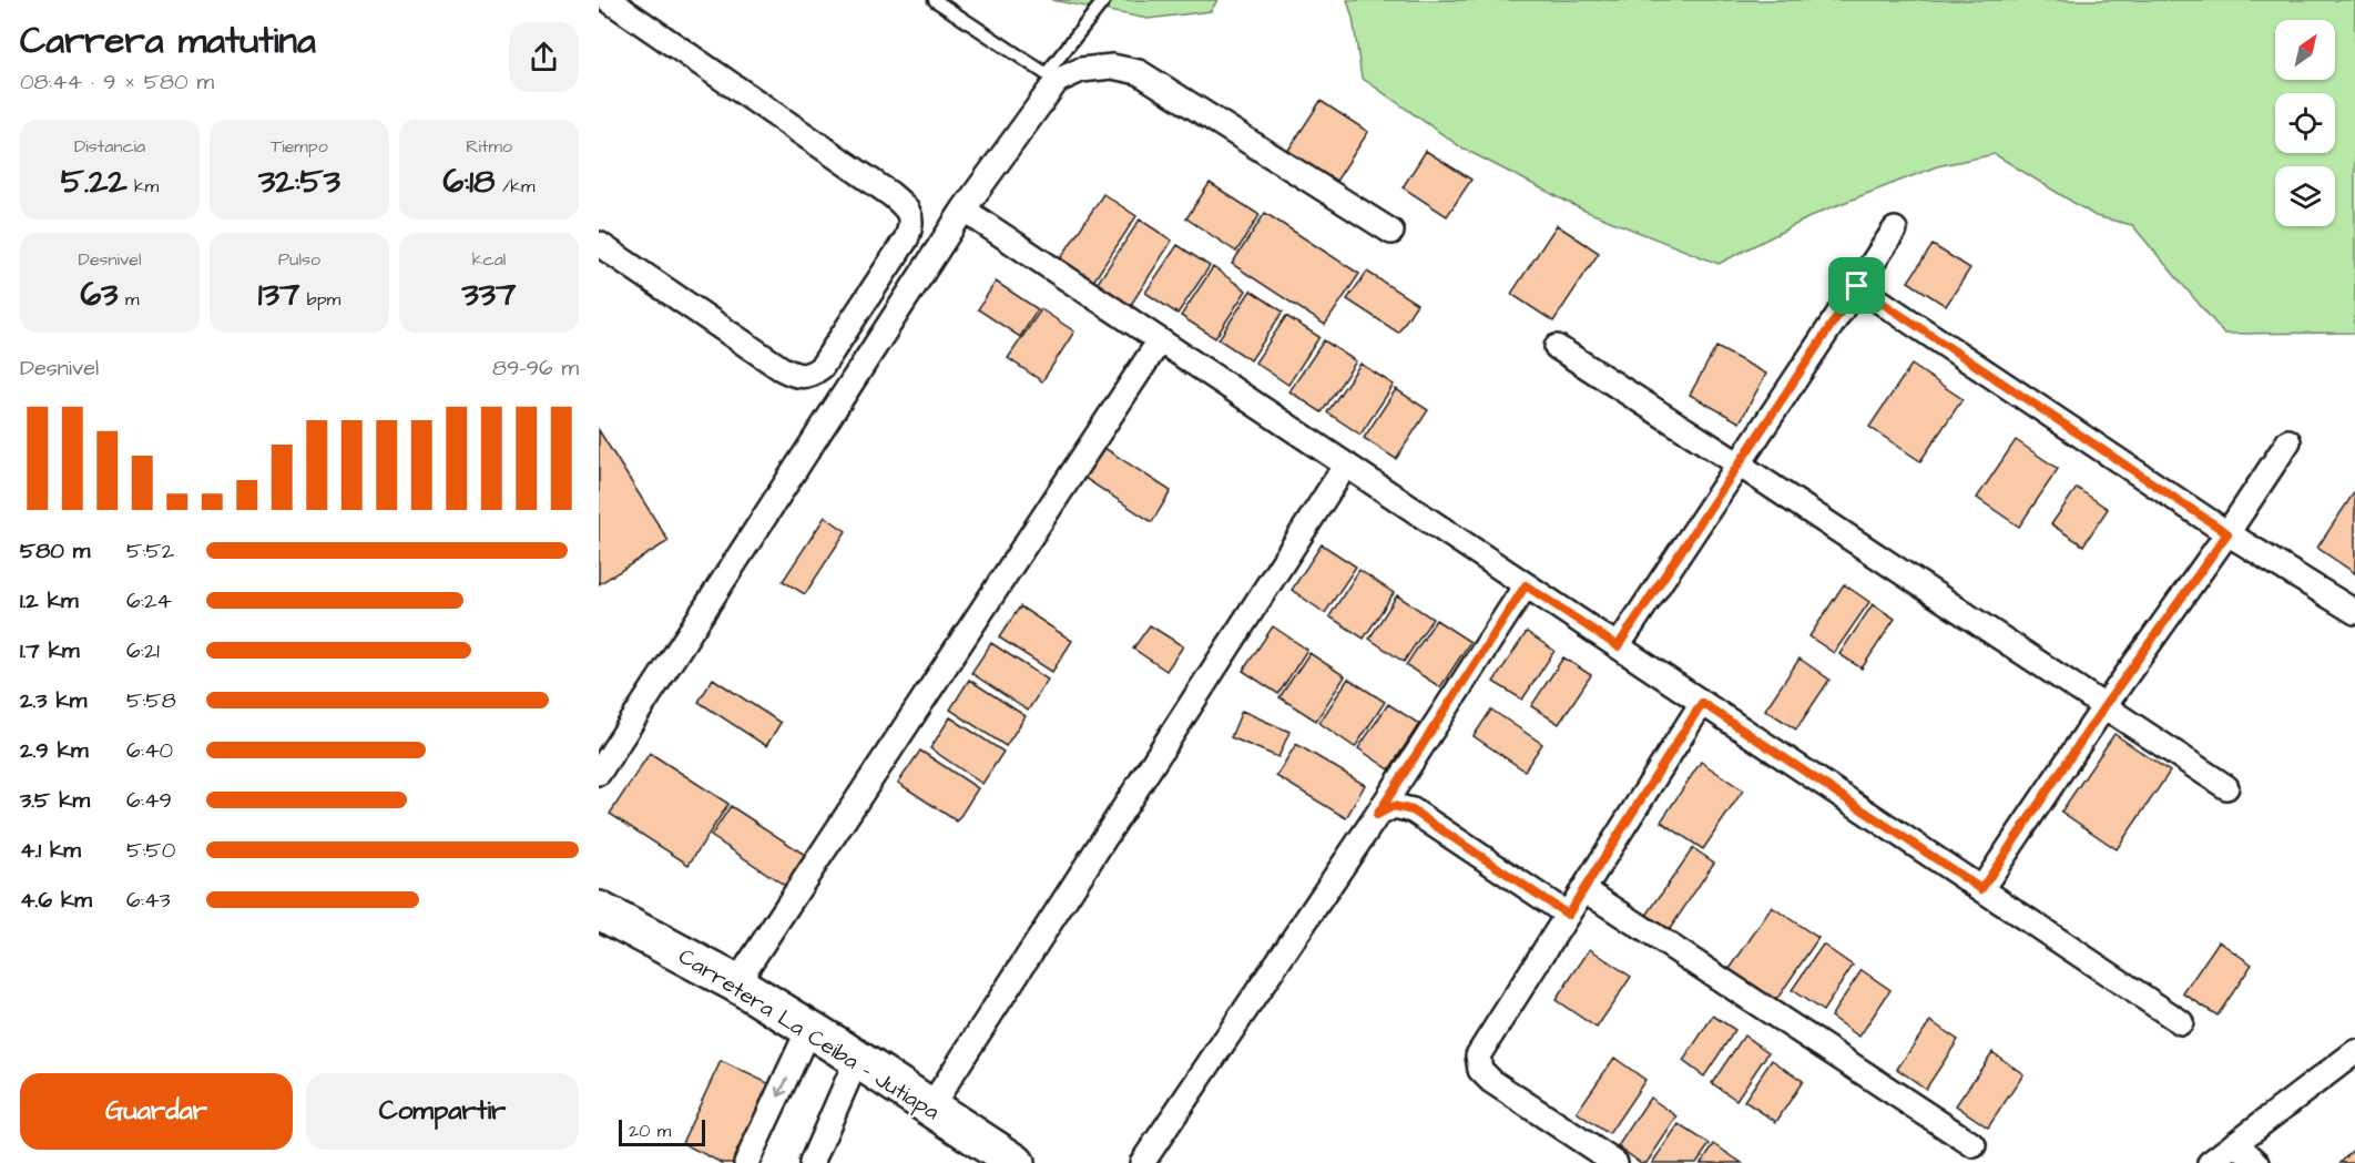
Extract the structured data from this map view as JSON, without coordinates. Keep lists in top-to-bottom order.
{
  "streets": {
    "main road": ["Carretera La Ceiba - Jutiapa"]
  },
  "scale_bar": "20 m",
  "north": "top right",
  "page": {
    "heading": ["Carrera matutina", "08:44 · 9 × 580 m"],
    "stats": [
      ["Distancia", "5.22 km"],
      ["Tiempo", "32:53"],
      ["Ritmo", "6:18 /km"],
      ["Desnivel", "63 m"],
      ["Pulso", "137 bpm"],
      ["kcal", "337"]
    ],
    "chart": ["Desnivel", "89–96 m"],
    "list": [
      {
        "name": "580 m",
        "note": "5:52"
      },
      {
        "name": "1.2 km",
        "note": "6:24"
      },
      {
        "name": "1.7 km",
        "note": "6:21"
      },
      {
        "name": "2.3 km",
        "note": "5:58"
      },
      {
        "name": "2.9 km",
        "note": "6:40"
      },
      {
        "name": "3.5 km",
        "note": "6:49"
      },
      {
        "name": "4.1 km",
        "note": "5:50"
      },
      {
        "name": "4.6 km",
        "note": "6:43"
      }
    ],
    "buttons": ["Guardar", "Compartir"],
    "scale": "20 m"
  }
}
